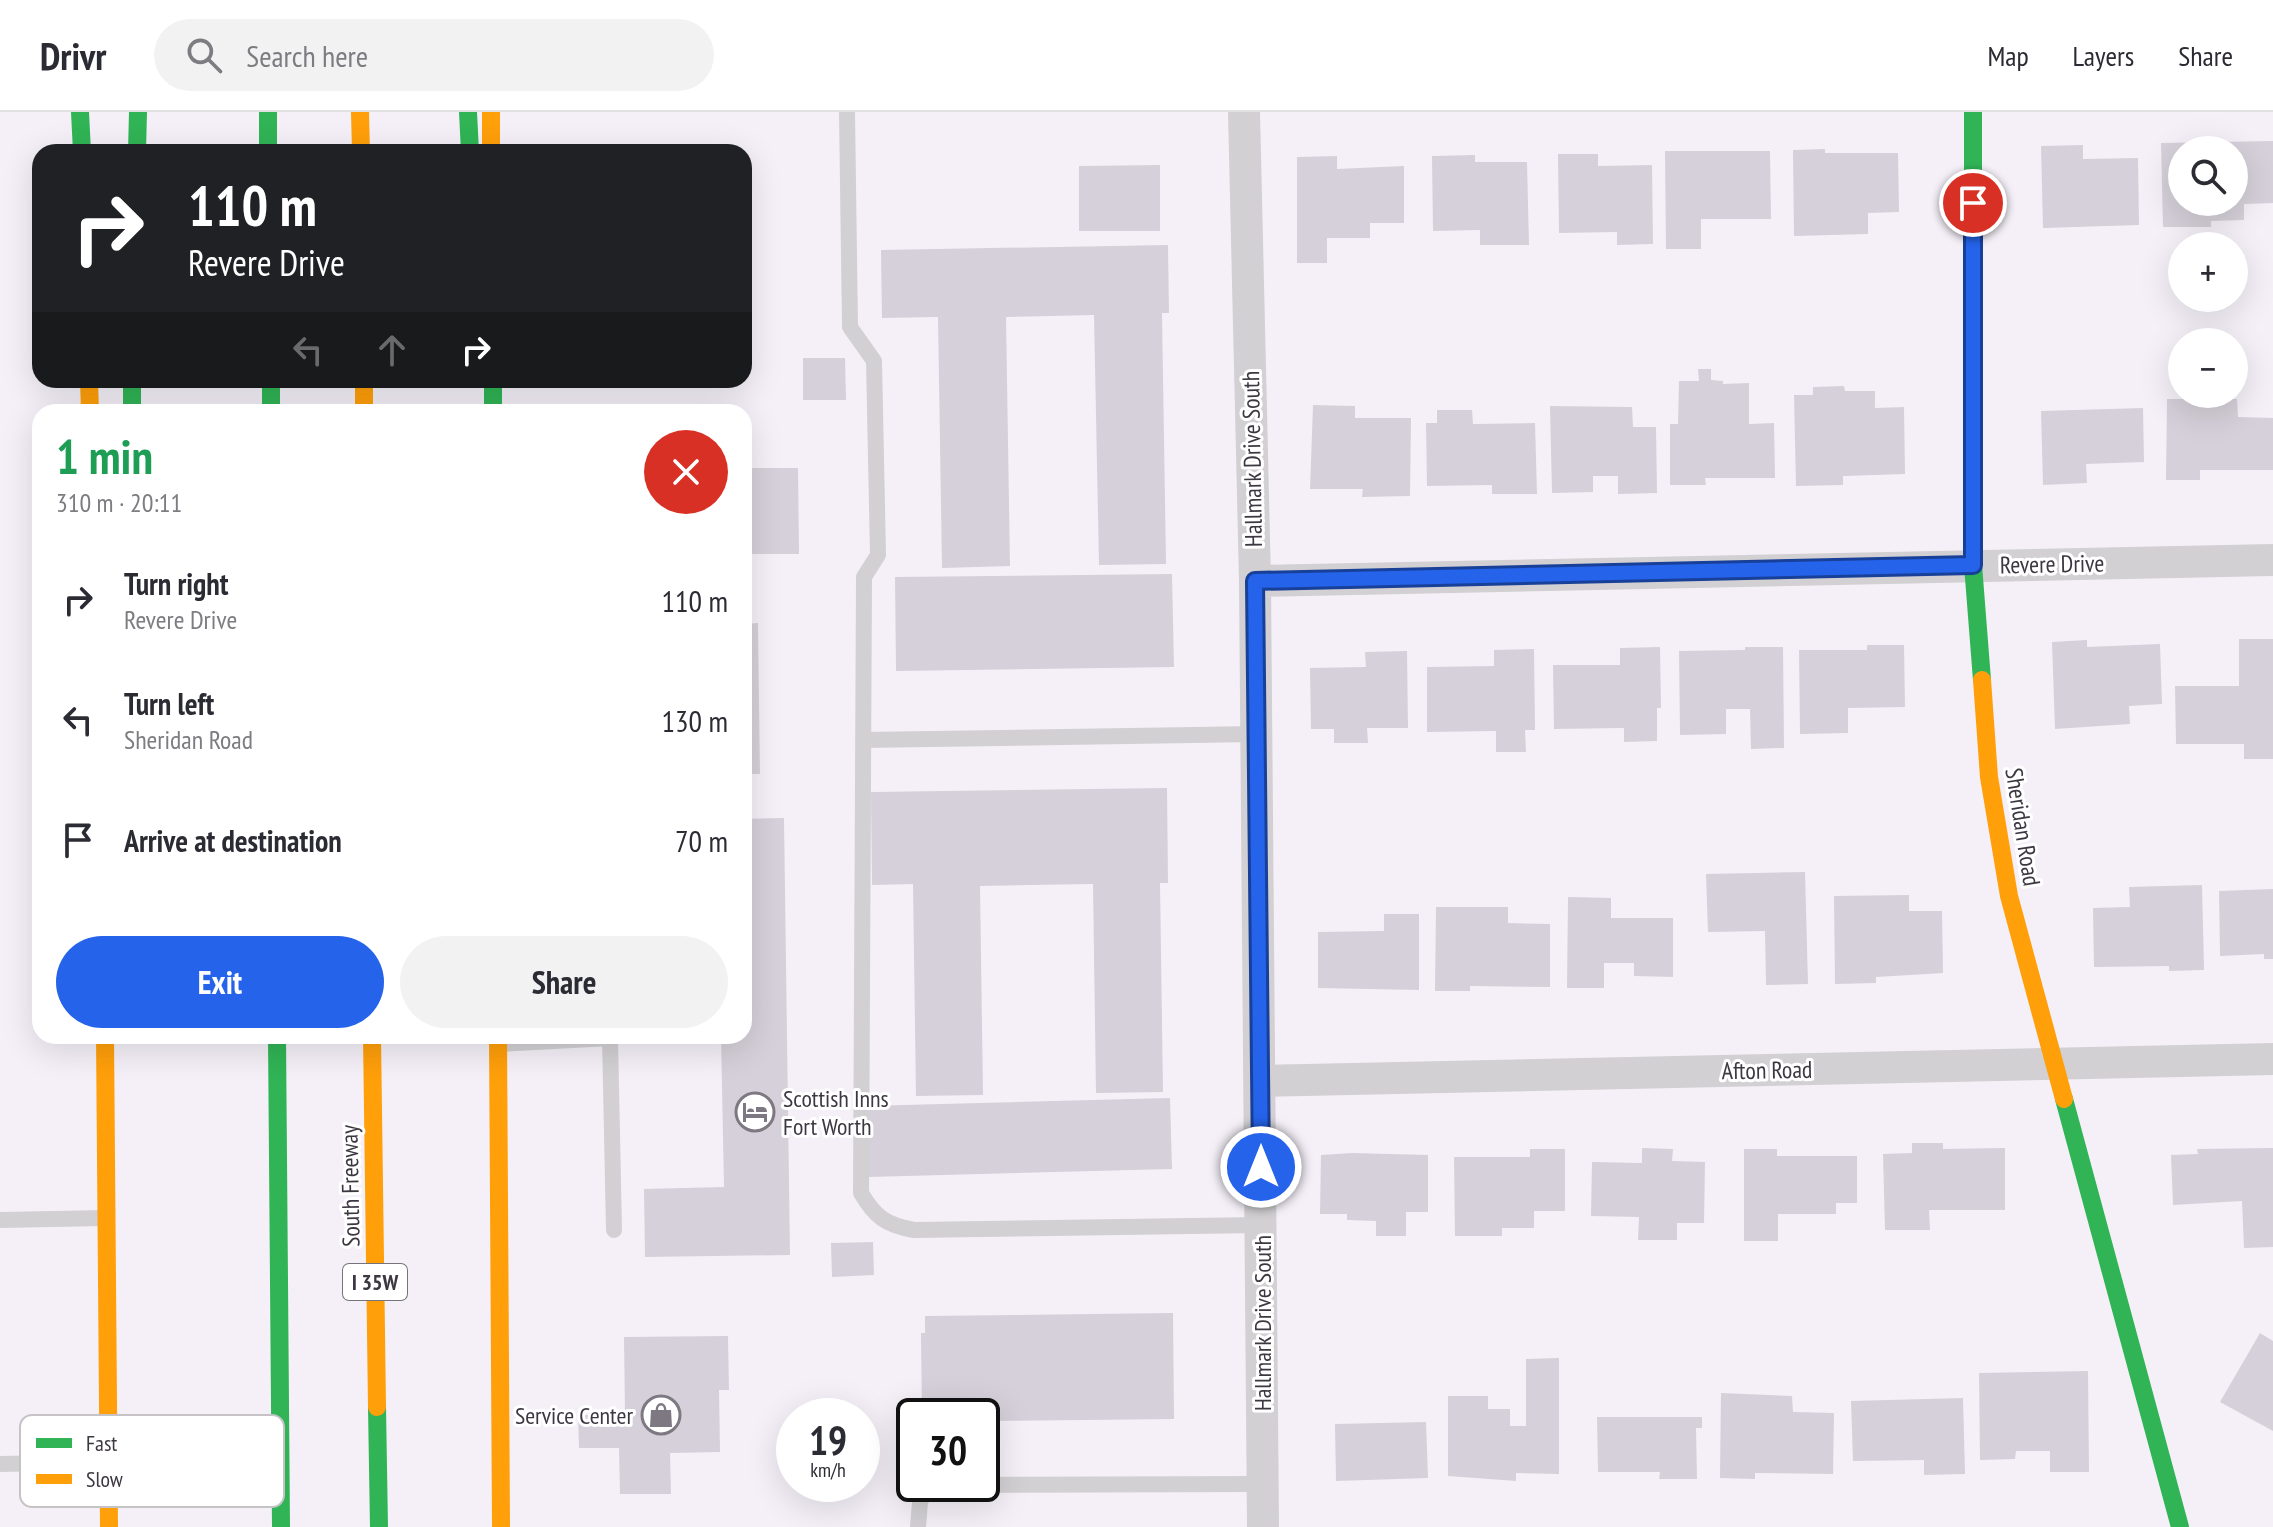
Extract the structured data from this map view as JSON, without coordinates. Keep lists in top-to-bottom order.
{
  "streets": {
    "main road": ["Sheridan Road", "South Freeway", "I 35W"],
    "street": ["Hallmark Drive South", "Revere Drive", "Afton Road"]
  },
  "crossings": [
    ["Hallmark Drive South", "Revere Drive"],
    ["Hallmark Drive South", "Afton Road"],
    ["Revere Drive", "Sheridan Road"],
    ["Sheridan Road", "Afton Road"]
  ],
  "places": {
    "hotel": ["Scottish Inns Fort Worth"],
    "shop": ["Service Center"]
  },
  "legend": ["Fast", "Slow"],
  "page": {
    "header": "Drivr",
    "search": "Search here",
    "nav": ["Map", "Layers", "Share"],
    "map_buttons": ["+", "−"],
    "turn": ["110 m", "Revere Drive"],
    "heading": ["1 min", "310 m · 20:11"],
    "list": [
      {
        "name": "Turn right",
        "note": "Revere Drive",
        "value": "110 m"
      },
      {
        "name": "Turn left",
        "note": "Sheridan Road",
        "value": "130 m"
      },
      {
        "name": "Arrive at destination",
        "value": "70 m"
      }
    ],
    "buttons": ["Exit", "Share"],
    "speed": "19 km/h",
    "limit": "30"
  }
}
